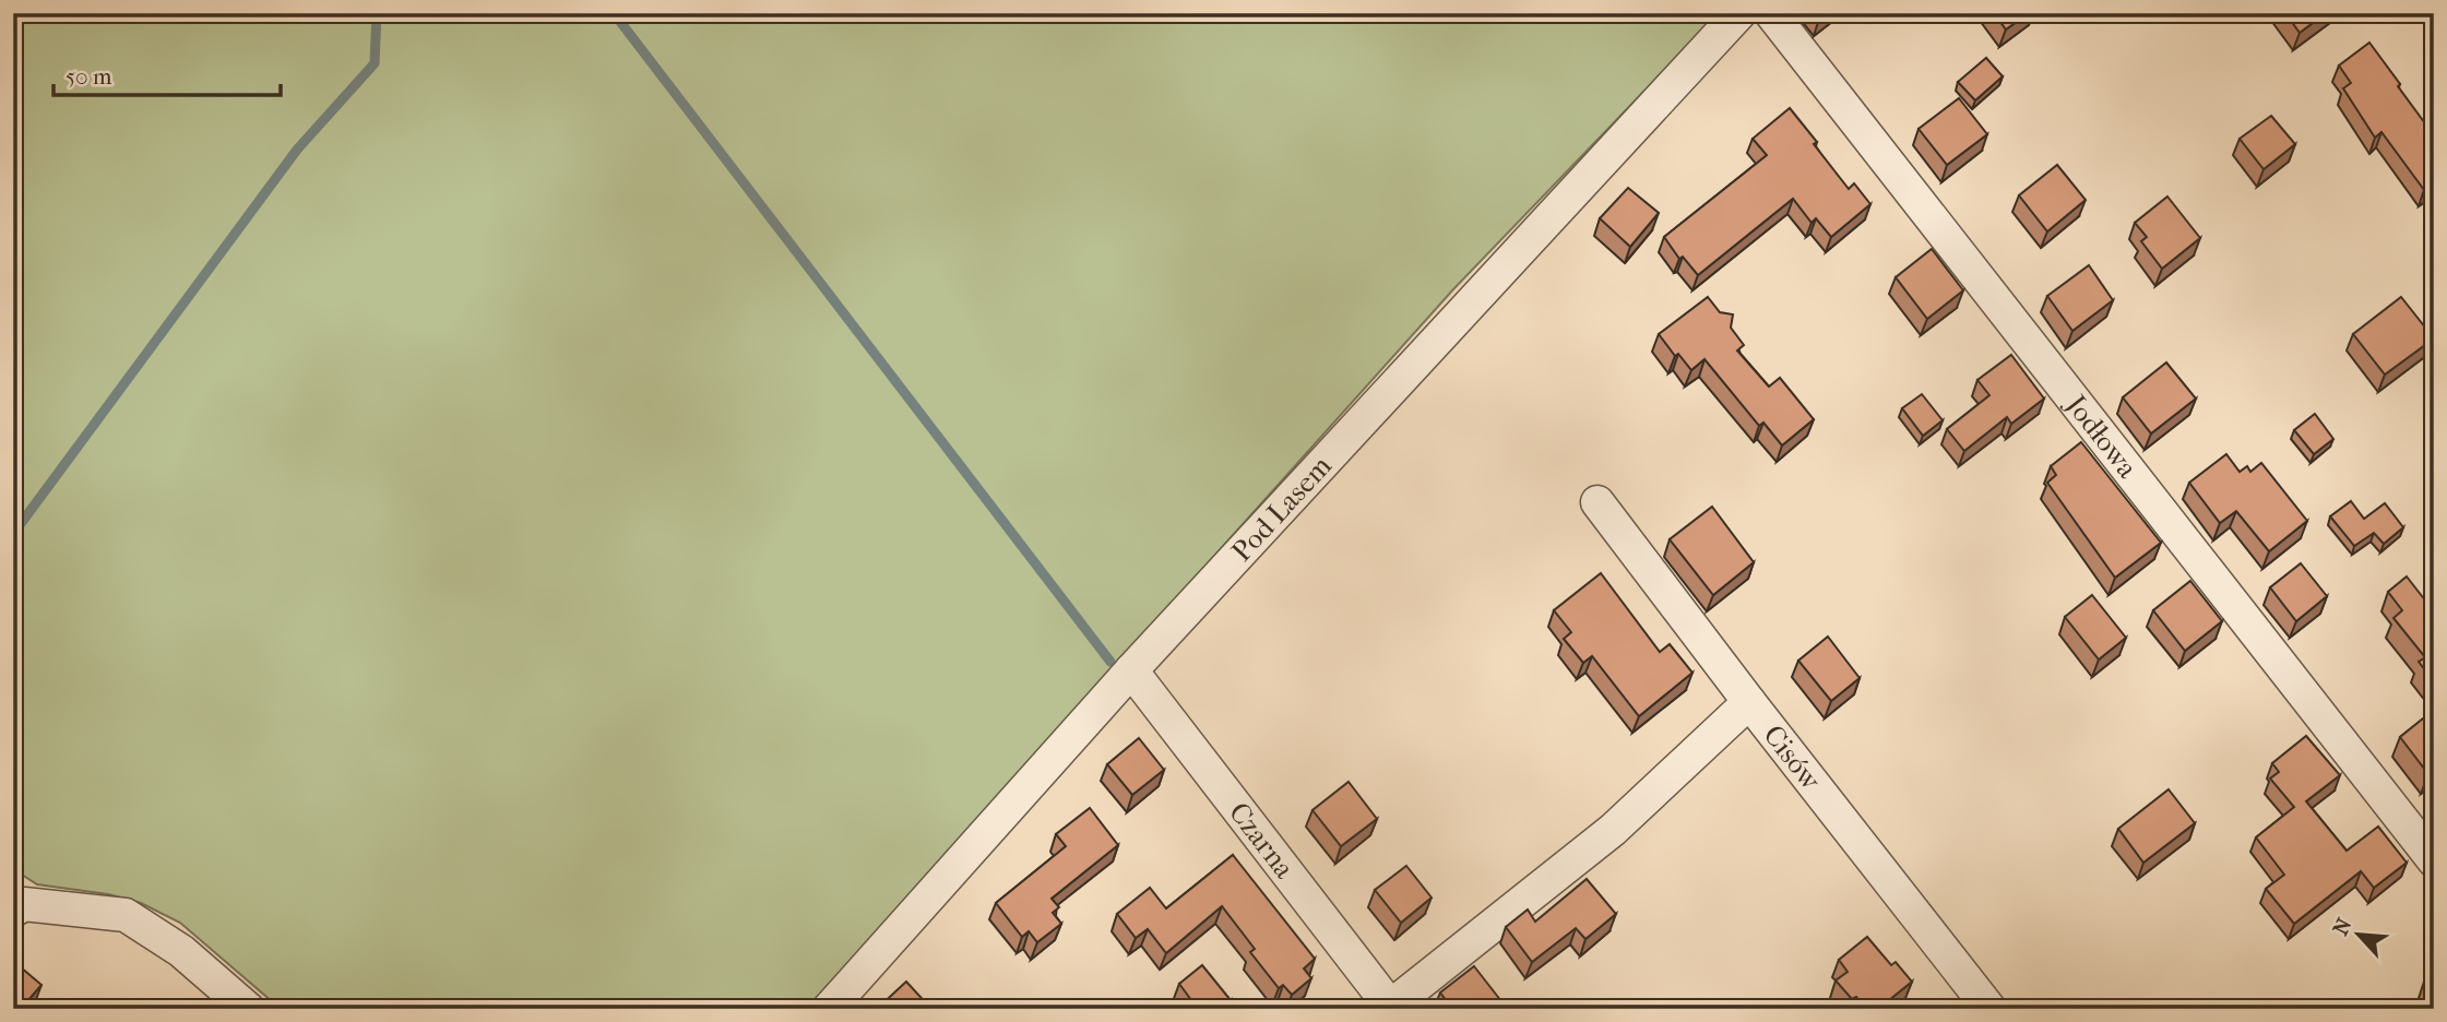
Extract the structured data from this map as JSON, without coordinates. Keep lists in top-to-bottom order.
{
  "streets": {
    "street": [
      "Jodłowa",
      "Pod Lasem",
      "Cisów",
      "Czarna"
    ]
  },
  "crossings": [
    ["Pod Lasem", "Czarna"]
  ],
  "scale_bar": "50 m",
  "north": "top left"
}
